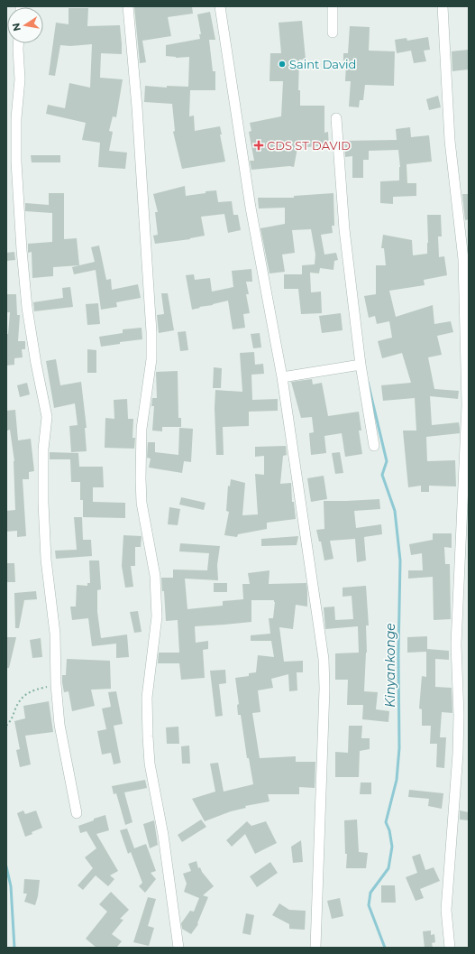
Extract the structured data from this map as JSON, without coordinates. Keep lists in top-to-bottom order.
{
  "water": ["Kinyankonge"],
  "places": {
    "other": ["Saint David"],
    "health": ["CDS ST DAVID"]
  },
  "north": "left"
}
